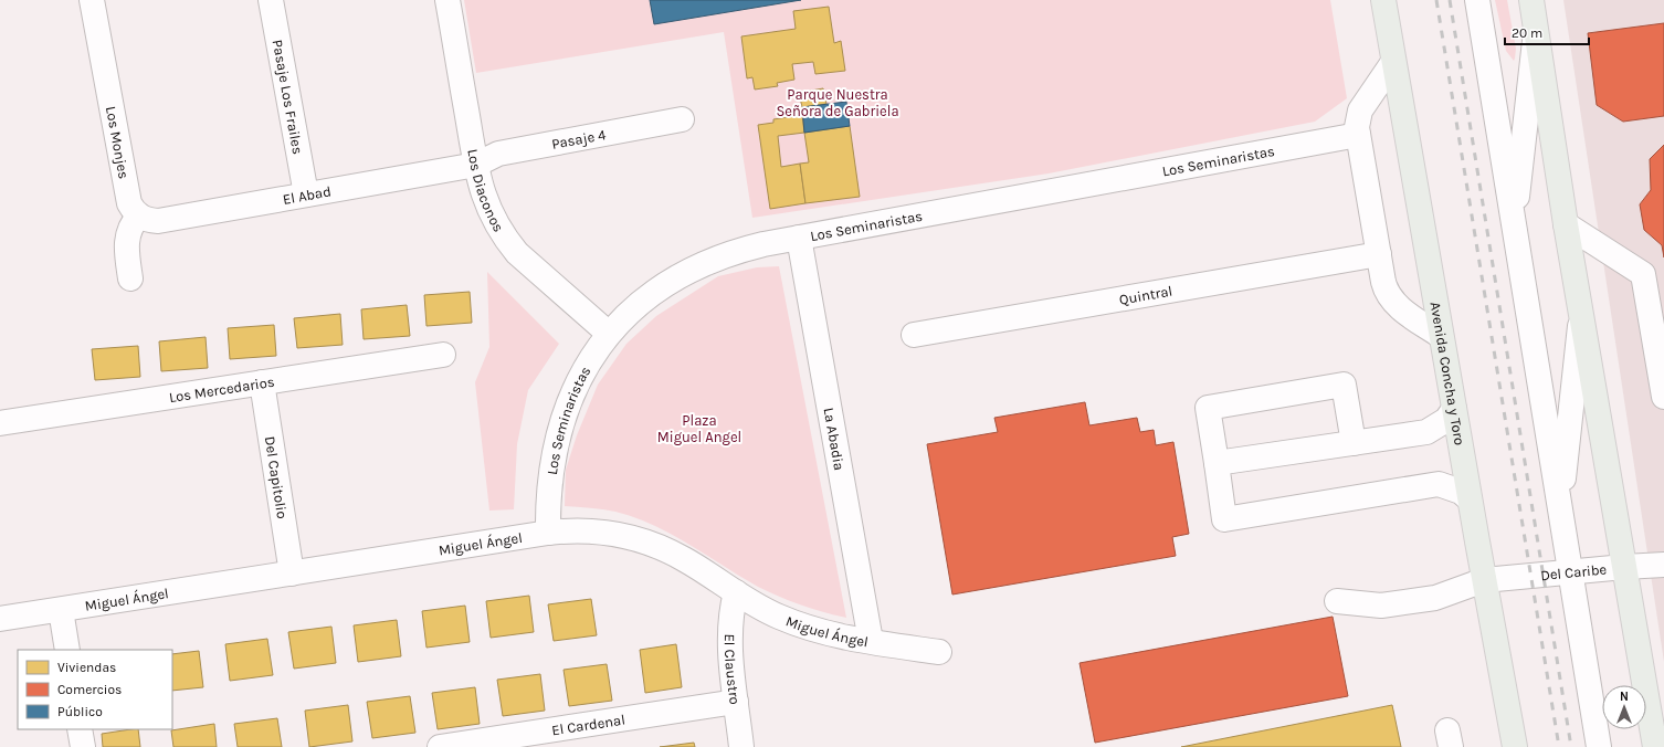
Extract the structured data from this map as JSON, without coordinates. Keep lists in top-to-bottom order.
{
  "streets": {
    "main road": ["Avenida Concha y Toro"],
    "street": [
      "Pasaje Los Frailes",
      "Pasaje 4",
      "Los Monjes",
      "Los Seminaristas",
      "Los Diaconos",
      "El Abad",
      "Quintral",
      "Los Mercedarios",
      "La Abadia",
      "Del Capitolio",
      "Miguel Ángel",
      "Del Caribe",
      "El Claustro",
      "El Cardenal"
    ]
  },
  "crossings": [
    ["Pasaje Los Frailes", "El Abad"],
    ["Pasaje 4", "Los Diaconos"],
    ["Pasaje 4", "El Abad"],
    ["Los Monjes", "El Abad"],
    ["Los Seminaristas", "Los Diaconos"],
    ["Los Seminaristas", "La Abadia"],
    ["Los Seminaristas", "Miguel Ángel"],
    ["Los Diaconos", "El Abad"],
    ["Avenida Concha y Toro", "Del Caribe"],
    ["Los Mercedarios", "Del Capitolio"],
    ["La Abadia", "Miguel Ángel"],
    ["Del Capitolio", "Miguel Ángel"],
    ["Miguel Ángel", "El Claustro"],
    ["El Claustro", "El Cardenal"]
  ],
  "parks": ["Parque Nuestra Señora de Gabriela", "Plaza Miguel Angel"],
  "legend": ["Viviendas", "Comercios", "Público"],
  "scale_bar": "20 m",
  "north": "top"
}
